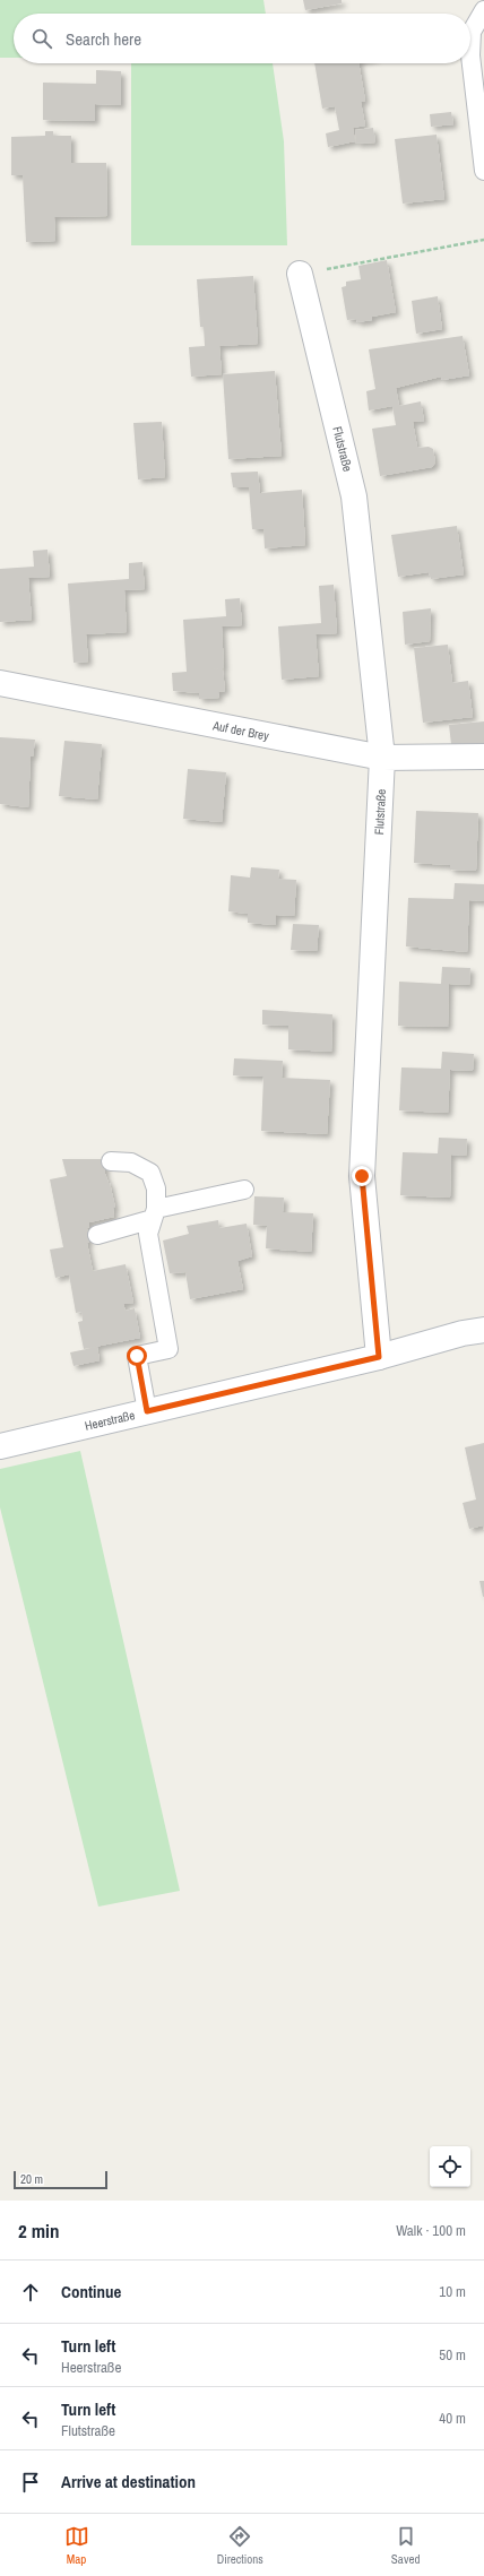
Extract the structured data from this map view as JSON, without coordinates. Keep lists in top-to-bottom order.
{
  "streets": {
    "street": ["Flutstraße", "Auf der Brey", "Heerstraße"]
  },
  "crossings": [
    ["Flutstraße", "Auf der Brey"],
    ["Flutstraße", "Heerstraße"]
  ],
  "scale_bar": "20 m",
  "page": {
    "search": "Search here",
    "scale": "20 m",
    "heading": ["2 min", "Walk · 100 m"],
    "list": [
      ["Continue", "10 m"],
      ["Turn left", "Heerstraße", "50 m"],
      ["Turn left", "Flutstraße", "40 m"],
      "Arrive at destination"
    ],
    "nav": ["Map", "Directions", "Saved"]
  }
}
